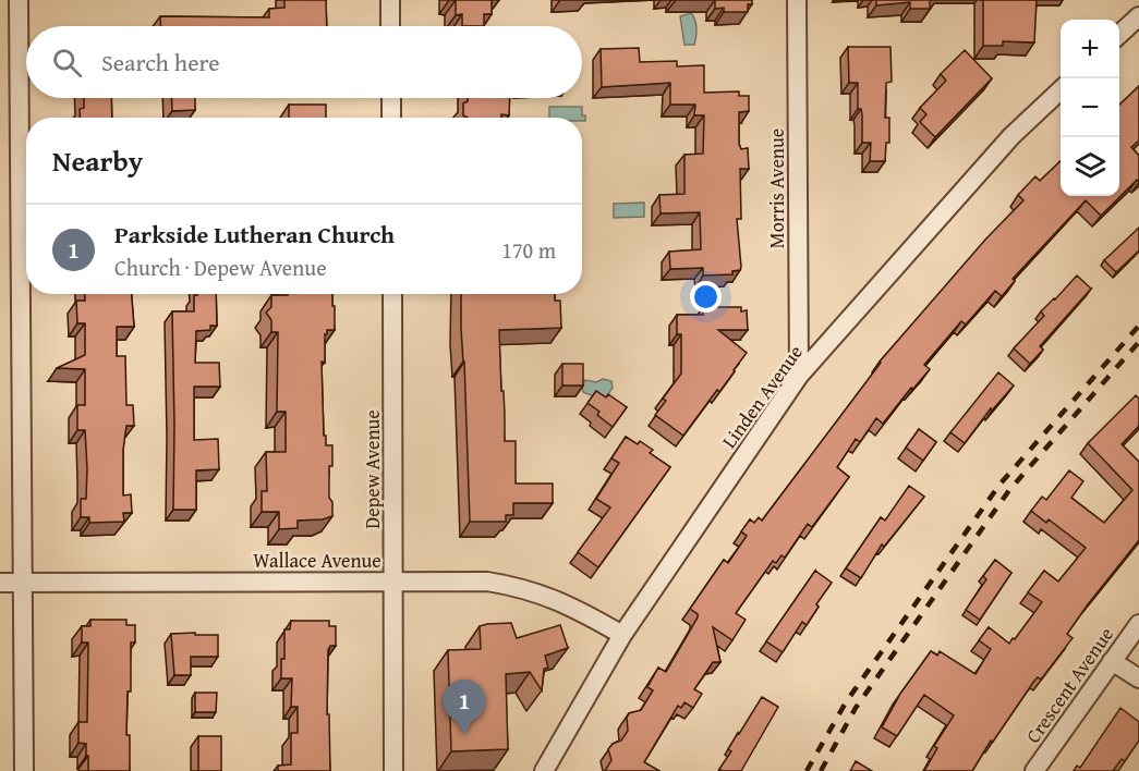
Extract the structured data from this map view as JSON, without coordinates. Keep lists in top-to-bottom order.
{
  "streets": {
    "street": [
      "Morris Avenue",
      "Linden Avenue",
      "Depew Avenue",
      "Wallace Avenue",
      "Crescent Avenue"
    ]
  },
  "crossings": [
    ["Morris Avenue", "Linden Avenue"],
    ["Linden Avenue", "Wallace Avenue"],
    ["Depew Avenue", "Wallace Avenue"]
  ],
  "page": {
    "map_buttons": ["+", "−"],
    "search": "Search here",
    "heading": "Nearby",
    "list": [
      {
        "mark": "1",
        "name": "Parkside Lutheran Church",
        "note": "Church · Depew Avenue",
        "value": "170 m"
      }
    ],
    "pins": "1"
  }
}
